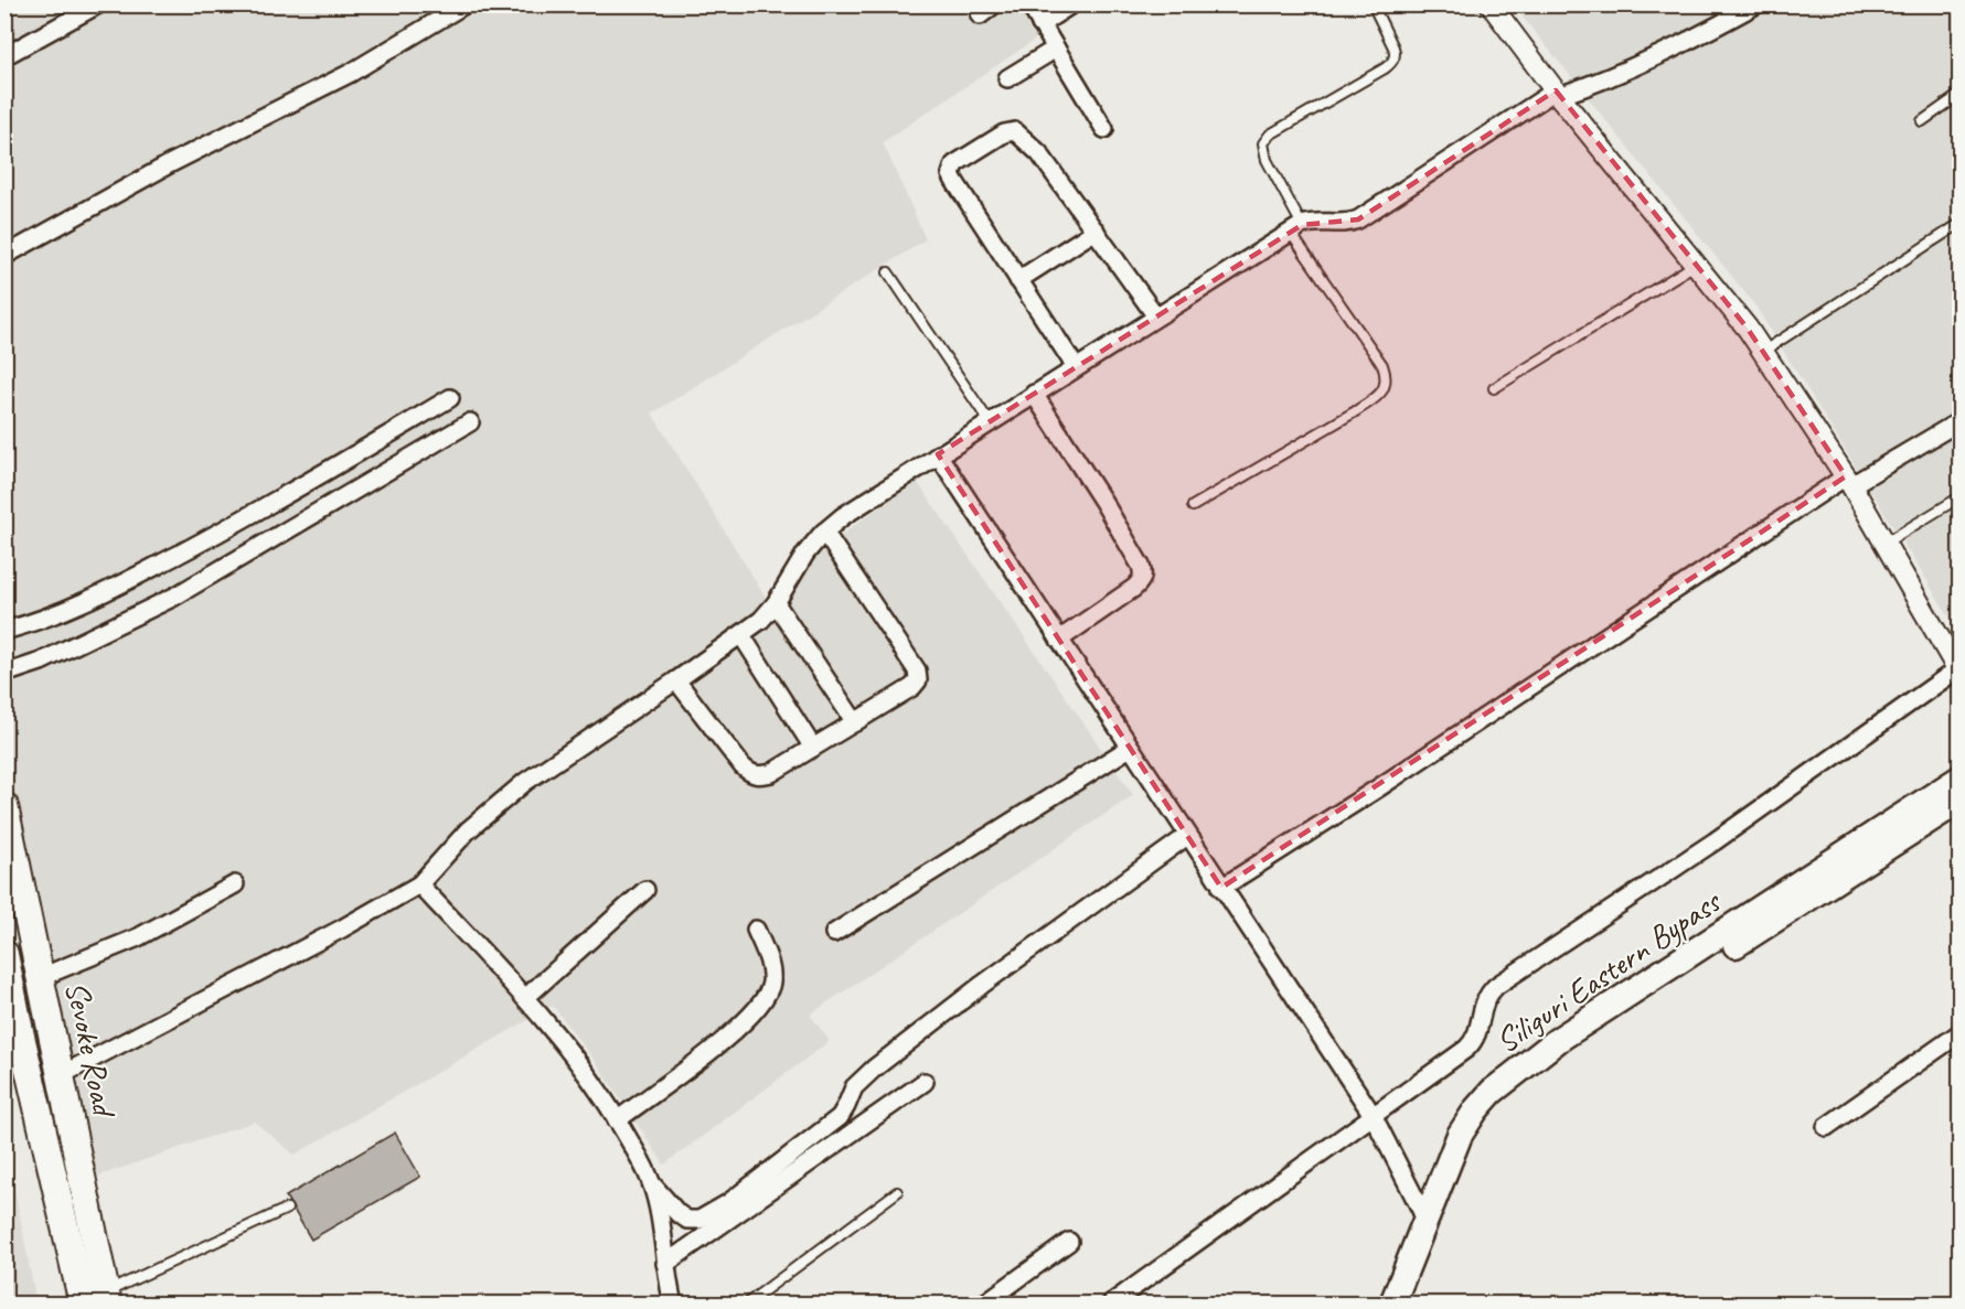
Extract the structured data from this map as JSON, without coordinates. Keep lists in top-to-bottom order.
{
  "streets": {
    "highway": ["Sevoke Road"],
    "main road": ["Siliguri Eastern Bypass"]
  }
}
